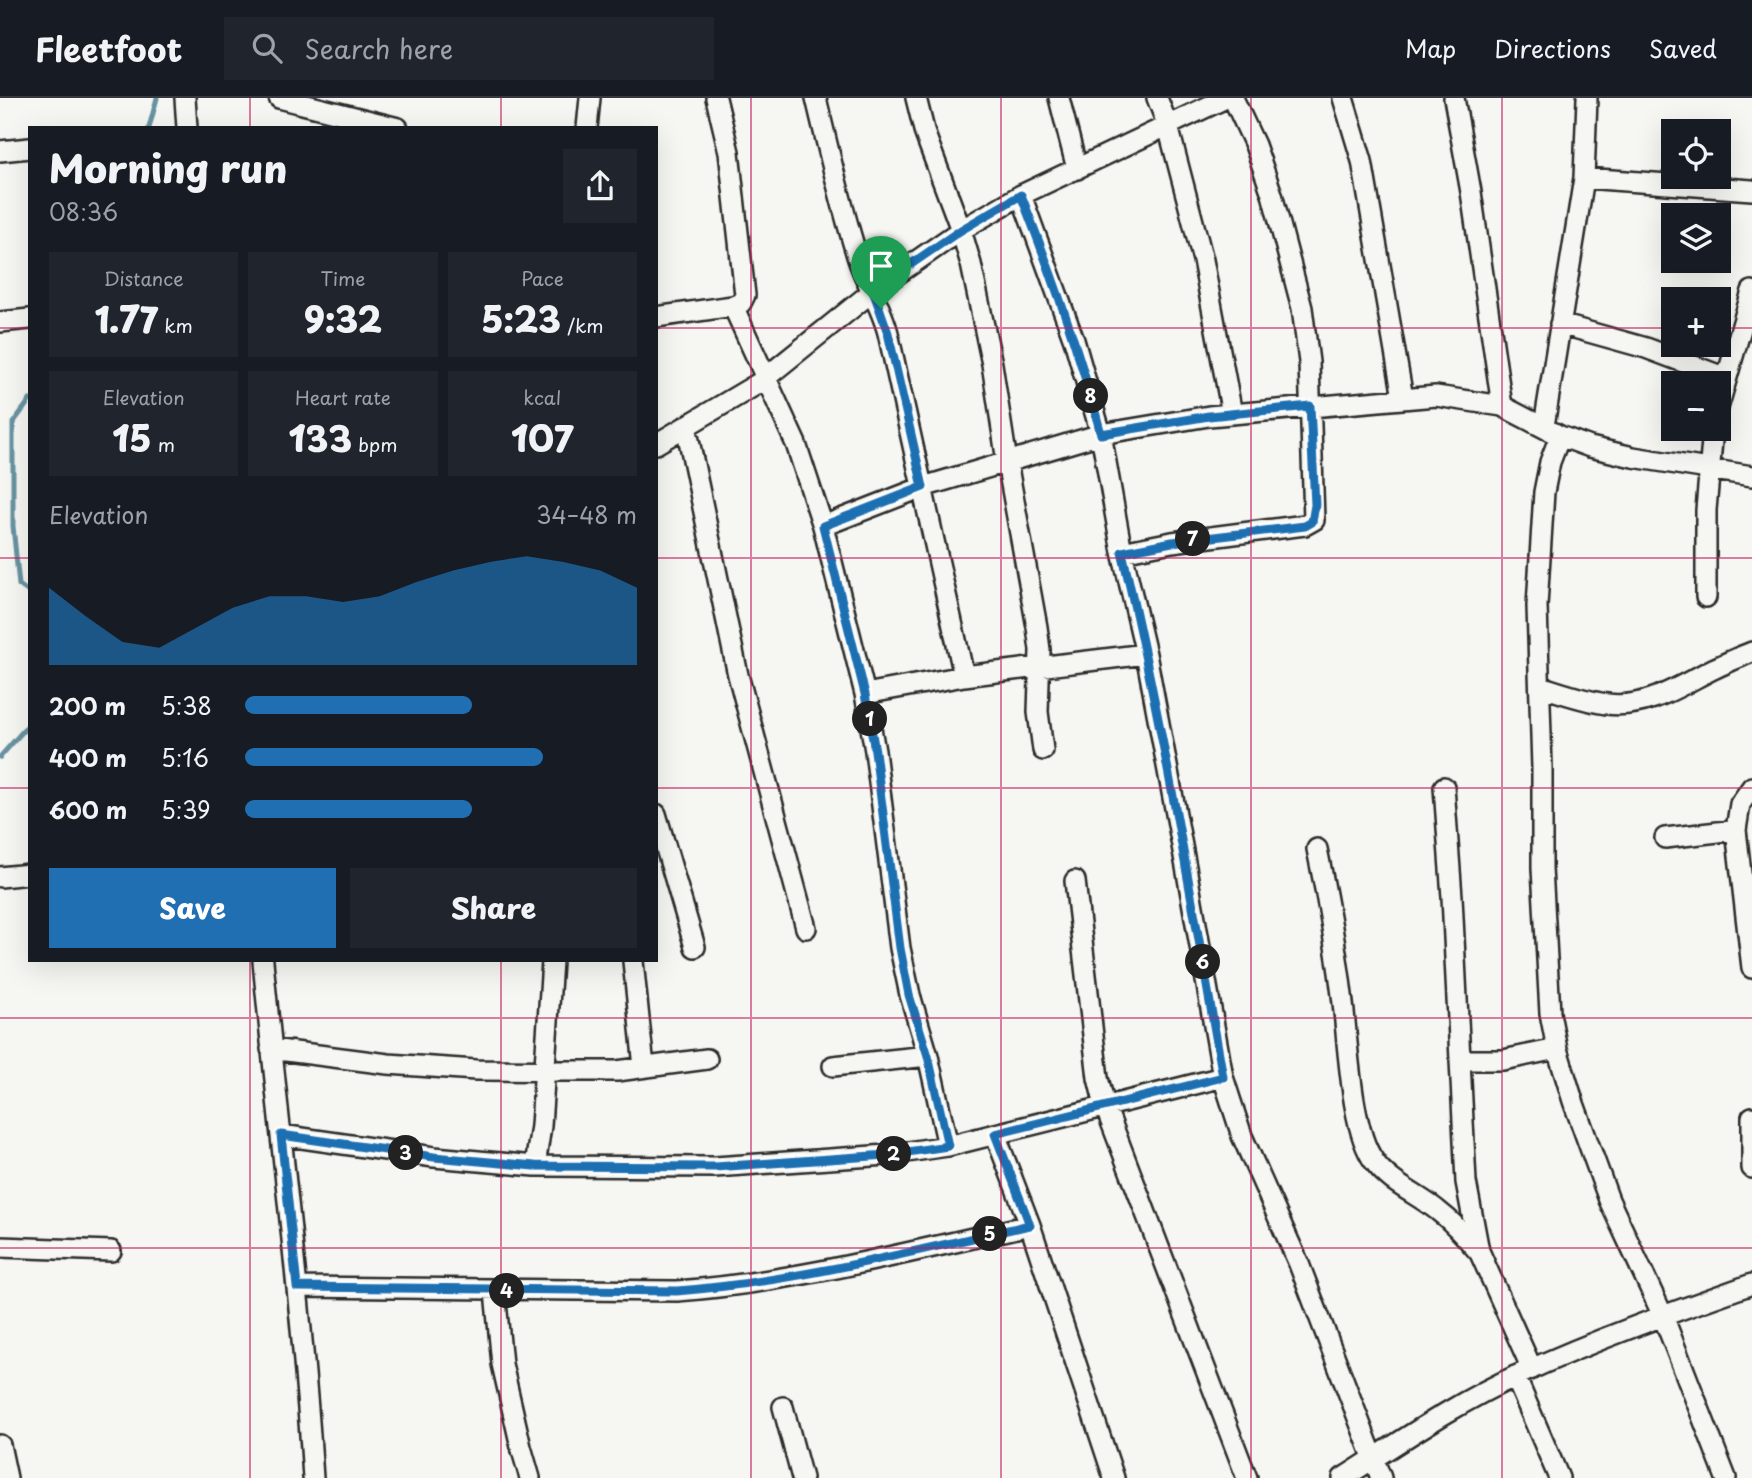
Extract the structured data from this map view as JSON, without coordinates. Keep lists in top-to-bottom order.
{
  "page": {
    "header": "Fleetfoot",
    "search": "Search here",
    "nav": ["Map", "Directions", "Saved"],
    "map_buttons": ["+", "−"],
    "heading": ["Morning run", "08:36"],
    "stats": [
      ["Distance", "1.77 km"],
      ["Time", "9:32"],
      ["Pace", "5:23 /km"],
      ["Elevation", "15 m"],
      ["Heart rate", "133 bpm"],
      ["kcal", "107"]
    ],
    "pins": [
      "8",
      "7",
      "1",
      "6",
      "3",
      "2",
      "5",
      "4"
    ],
    "chart": ["Elevation", "34–48 m"],
    "list": [
      {
        "name": "200 m",
        "note": "5:38"
      },
      {
        "name": "400 m",
        "note": "5:16"
      },
      {
        "name": "600 m",
        "note": "5:39"
      }
    ],
    "buttons": ["Save", "Share"]
  }
}
